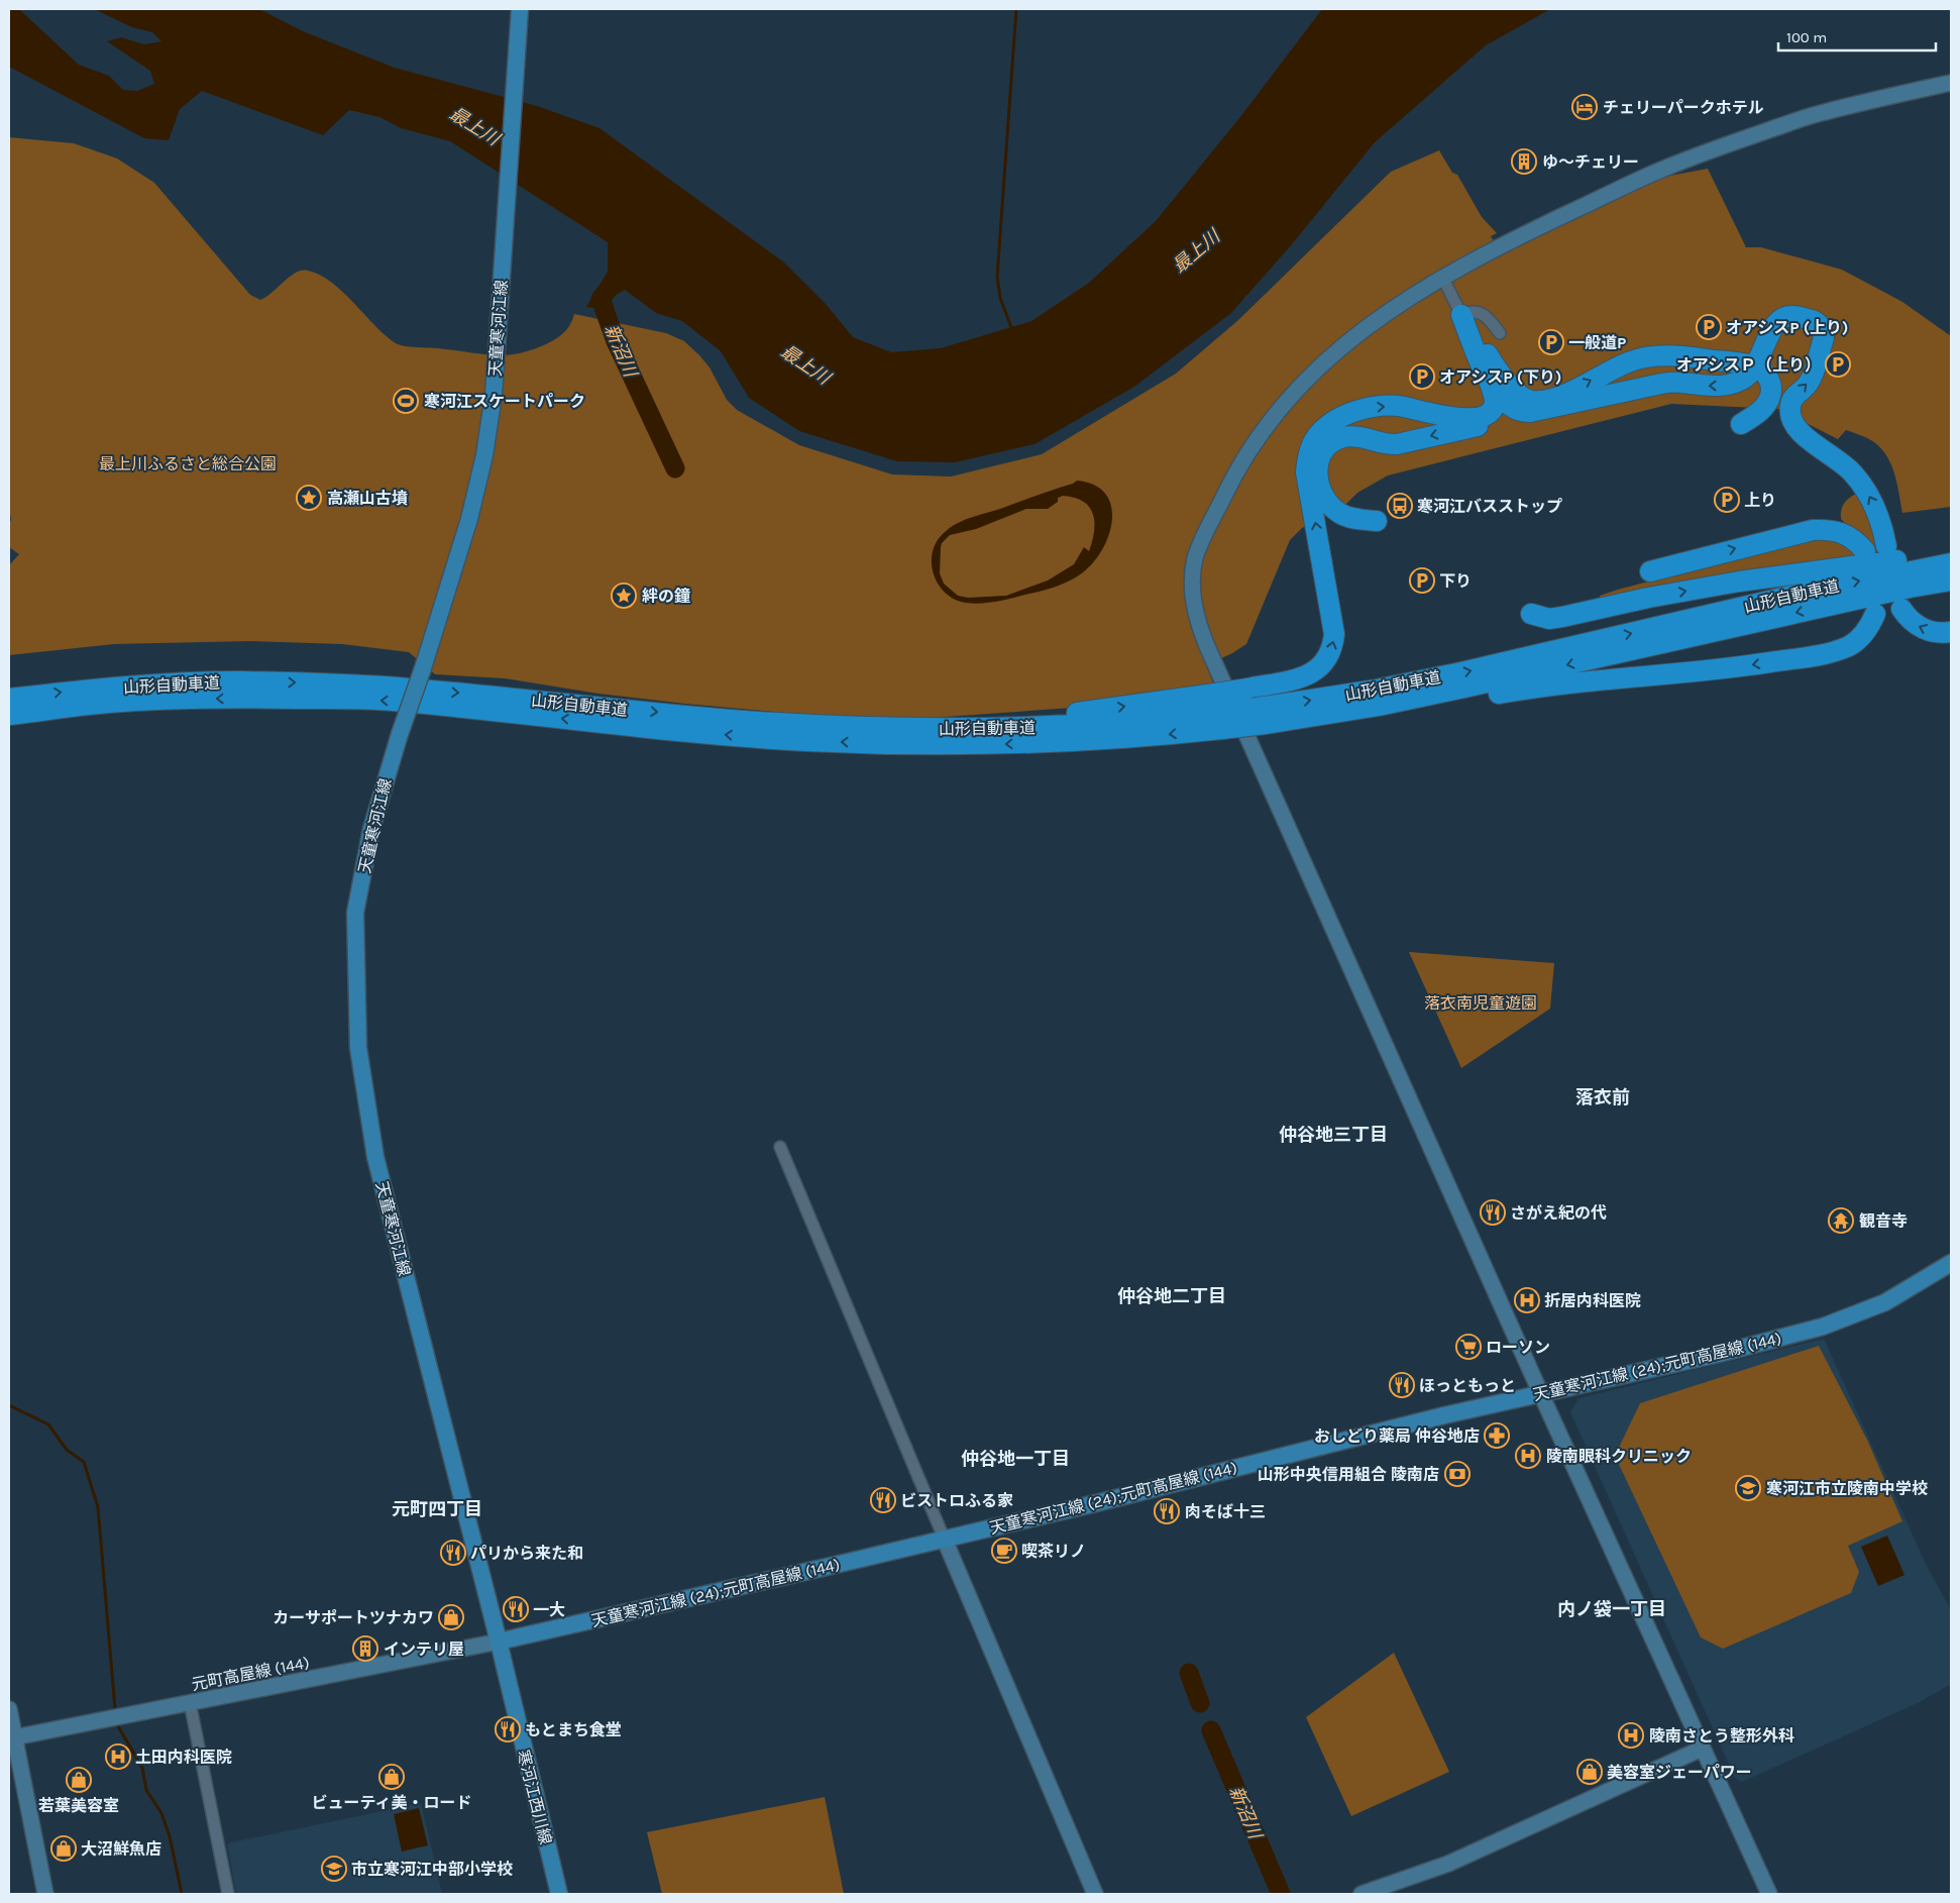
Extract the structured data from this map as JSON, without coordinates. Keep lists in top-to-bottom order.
{
  "streets": {
    "highway": ["山形自動車道"],
    "main road": ["天童寒河江線", "天童寒河江線 (24);元町高屋線 (144)", "寒河江西川線"],
    "street": ["元町高屋線 (144)"]
  },
  "crossings": [
    ["天童寒河江線", "天童寒河江線 (24);元町高屋線 (144)"],
    ["天童寒河江線", "元町高屋線 (144)"],
    ["天童寒河江線", "寒河江西川線"],
    ["天童寒河江線 (24);元町高屋線 (144)", "元町高屋線 (144)"],
    ["天童寒河江線 (24);元町高屋線 (144)", "寒河江西川線"],
    ["元町高屋線 (144)", "寒河江西川線"]
  ],
  "districts": [
    "落衣前",
    "仲谷地三丁目",
    "仲谷地二丁目",
    "仲谷地一丁目",
    "元町四丁目",
    "内ノ袋一丁目"
  ],
  "water": ["最上川", "新沼川"],
  "parks": ["最上川ふるさと総合公園", "落衣南児童遊園"],
  "places": {
    "hotel": ["チェリーパークホテル"],
    "building": ["ゆ～チェリー", "インテリ屋"],
    "parking": [
      "オアシスP (上り)",
      "一般道P",
      "オアシスＰ（上り）",
      "オアシスP (下り)",
      "上り",
      "下り"
    ],
    "sports": ["寒河江スケートパーク"],
    "place": ["高瀬山古墳", "絆の鐘"],
    "bus stop": ["寒河江バスストップ"],
    "restaurant": [
      "さがえ紀の代",
      "ほっともっと",
      "ビストロふる家",
      "肉そば十三",
      "パリから来た和",
      "一大",
      "もとまち食堂"
    ],
    "temple": ["観音寺"],
    "hospital": [
      "折居内科医院",
      "陵南眼科クリニック",
      "陵南さとう整形外科",
      "土田内科医院"
    ],
    "supermarket": ["ローソン"],
    "pharmacy": ["おしどり薬局 仲谷地店"],
    "bank": ["山形中央信用組合 陵南店"],
    "school or university": ["寒河江市立陵南中学校", "市立寒河江中部小学校"],
    "cafe": ["喫茶リノ"],
    "shop": [
      "カーサポートツナカワ",
      "美容室ジェーパワー",
      "ビューティ美・ロード",
      "若葉美容室",
      "大沼鮮魚店"
    ]
  },
  "scale_bar": "100 m"
}
